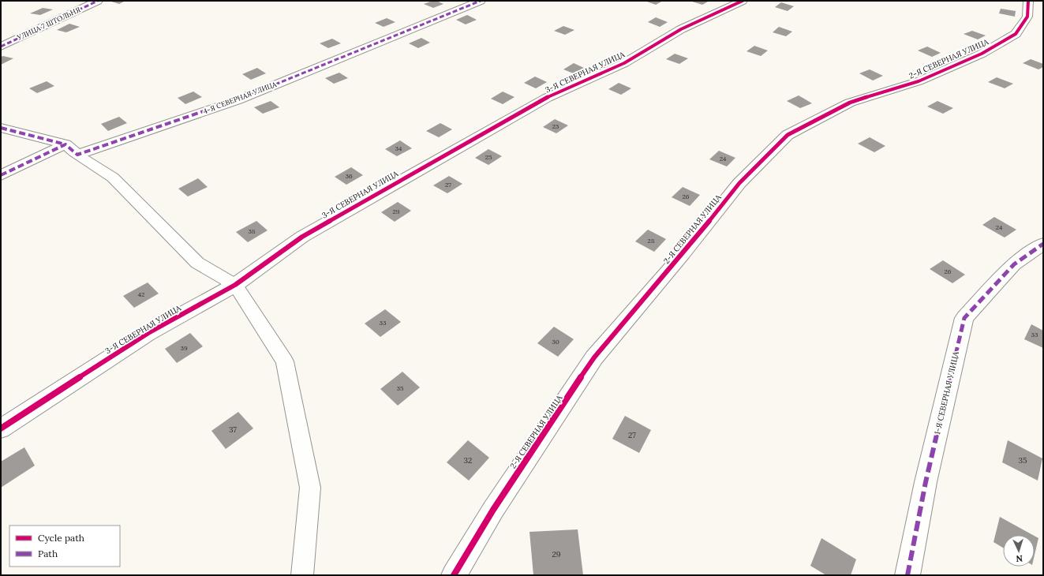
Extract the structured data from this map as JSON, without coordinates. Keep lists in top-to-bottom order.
{
  "streets": {
    "street": [
      "УЛИЦА 7 ШТОЛЬНЯ",
      "2-Я СЕВЕРНАЯ УЛИЦА",
      "3-Я СЕВЕРНАЯ УЛИЦА",
      "4-Я СЕВЕРНАЯ УЛИЦА",
      "1-Я СЕВЕРНАЯ УЛИЦА"
    ]
  },
  "house_numbers": [
    "23",
    "34",
    "25",
    "24",
    "36",
    "27",
    "26",
    "29",
    "24",
    "38",
    "28",
    "26",
    "42",
    "33",
    "33",
    "30",
    "39",
    "35",
    "37",
    "27",
    "32",
    "35",
    "29"
  ],
  "legend": ["Cycle path", "Path"],
  "north": "bottom"
}
